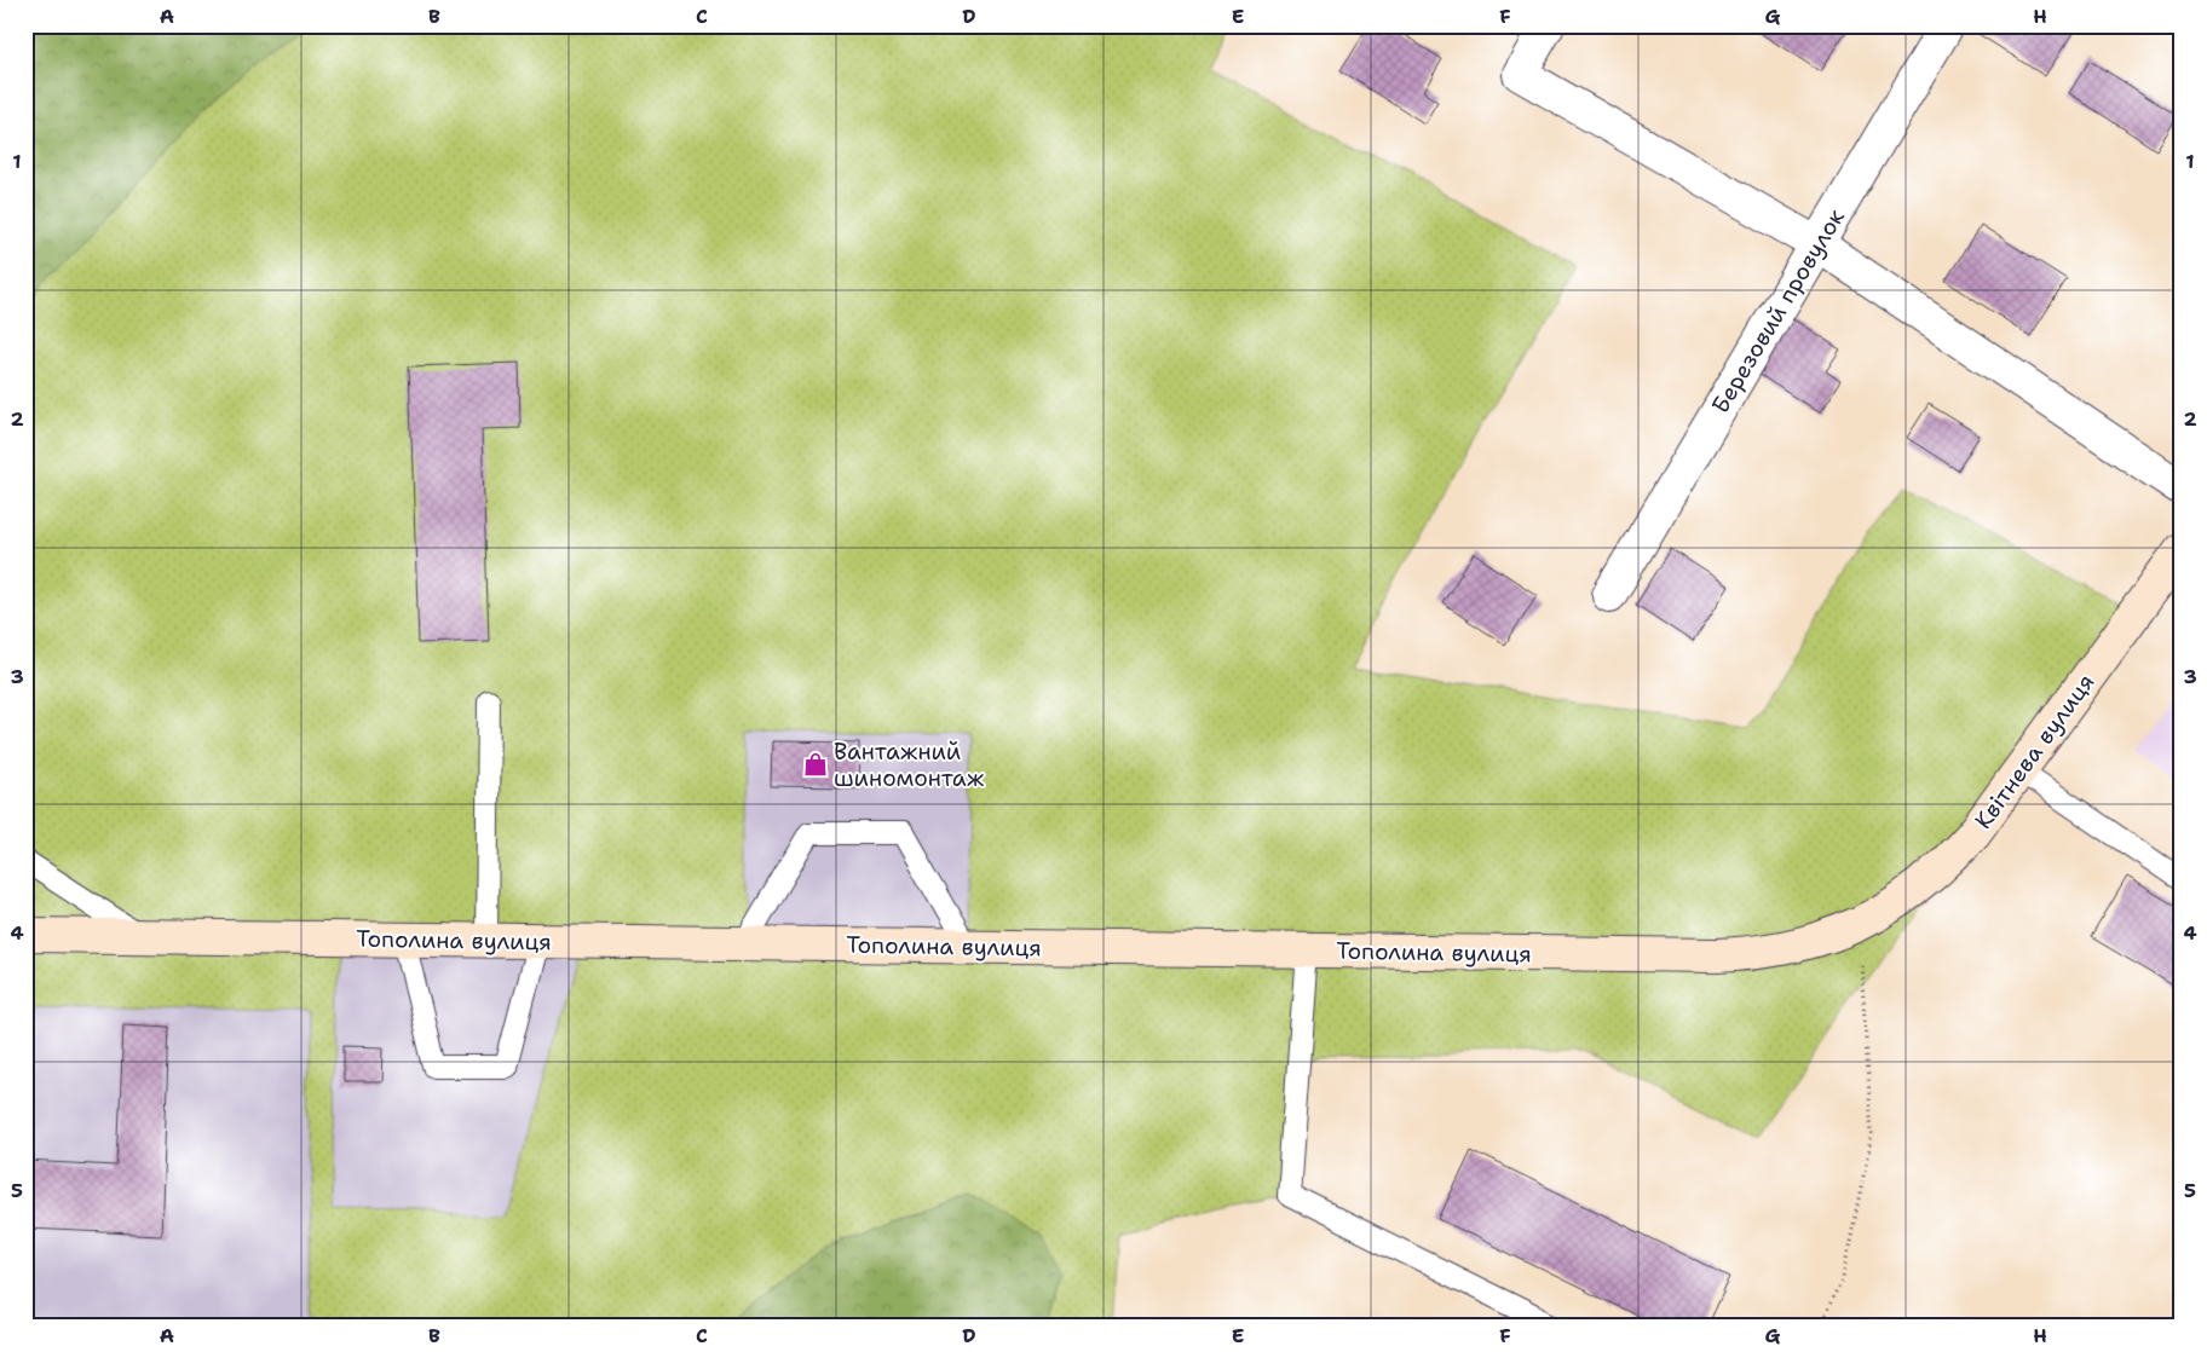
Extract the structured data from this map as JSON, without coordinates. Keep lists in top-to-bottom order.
{
  "streets": {
    "main road": ["Квітнева вулиця", "Тополина вулиця"],
    "street": ["Березовий провулок"]
  },
  "crossings": [
    ["Квітнева вулиця", "Тополина вулиця"]
  ],
  "places": {
    "shop": ["Вантажний шиномонтаж"]
  },
  "grid": {
    "columns": [
      "A",
      "B",
      "C",
      "D",
      "E",
      "F",
      "G",
      "H"
    ],
    "rows": [
      "1",
      "2",
      "3",
      "4",
      "5"
    ]
  }
}
